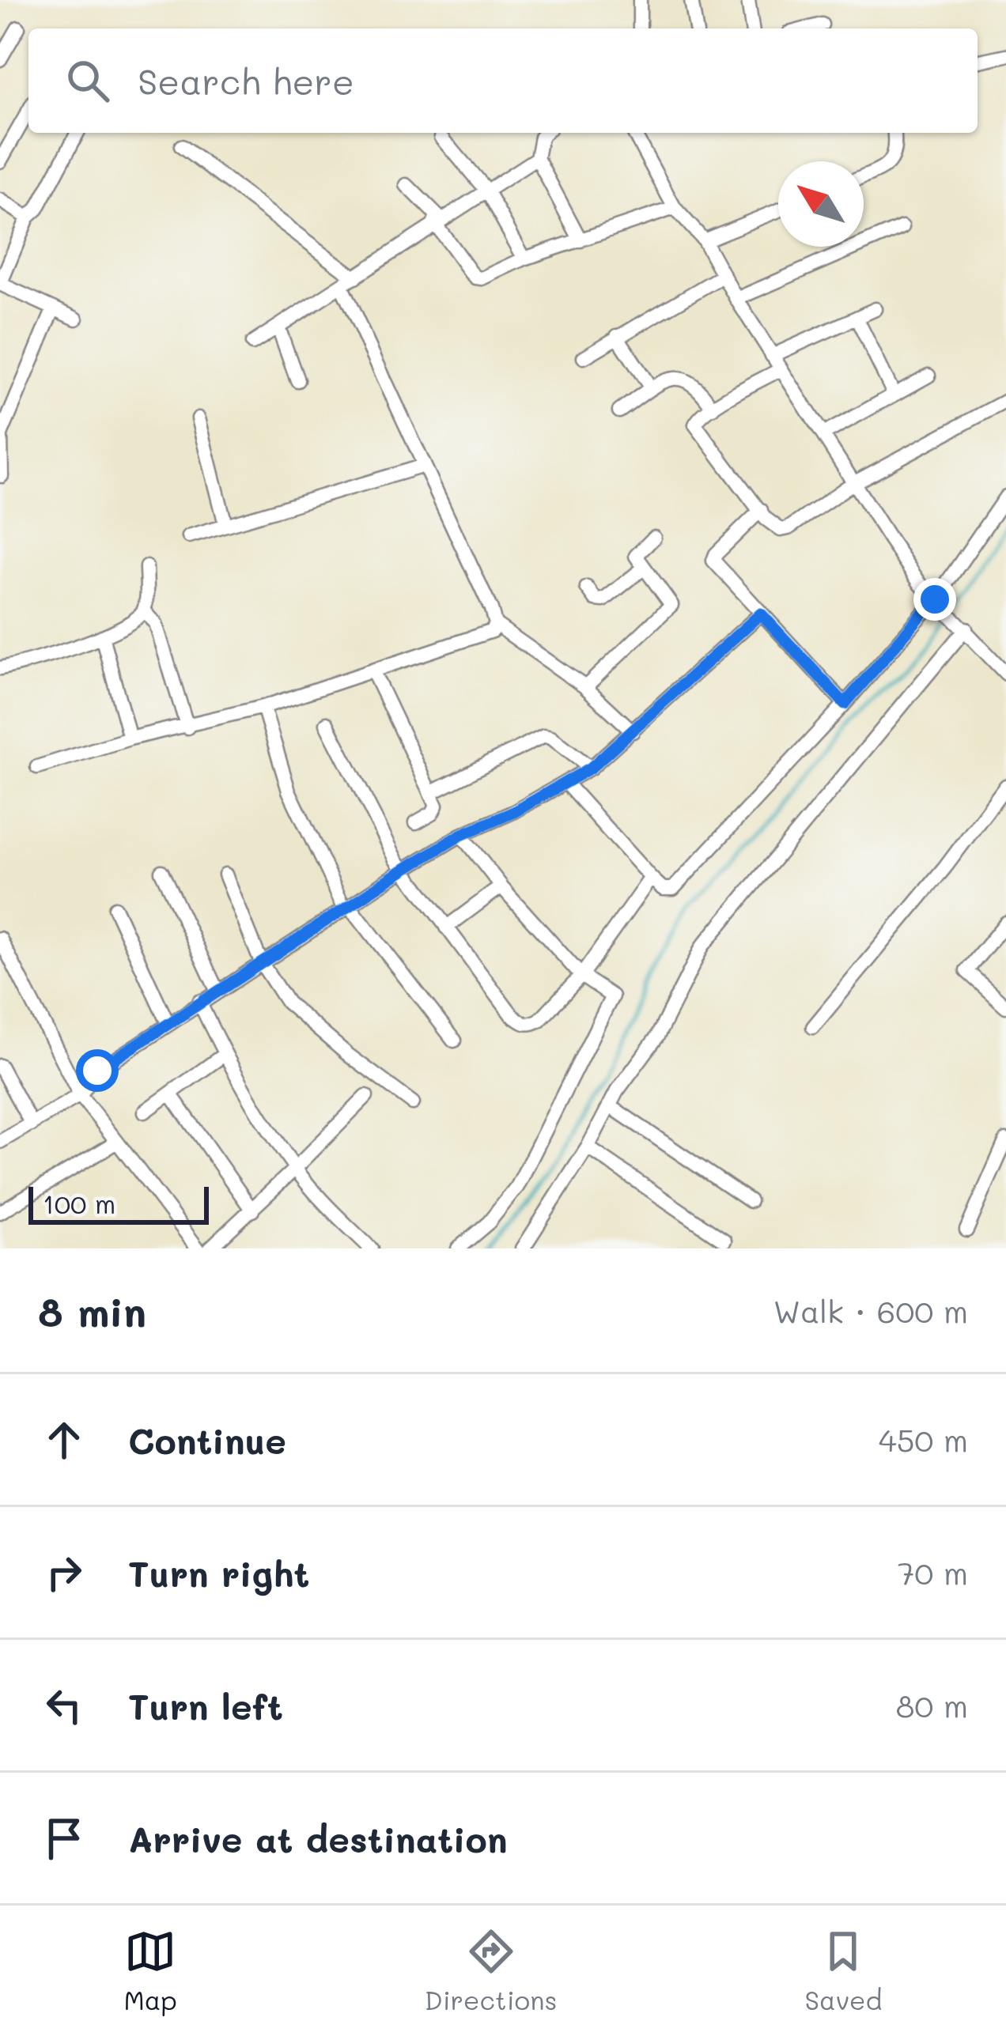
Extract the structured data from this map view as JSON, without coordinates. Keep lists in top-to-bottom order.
{
  "scale_bar": "100 m",
  "north": "top left",
  "page": {
    "search": "Search here",
    "scale": "100 m",
    "heading": ["8 min", "Walk · 600 m"],
    "list": [
      ["Continue", "450 m"],
      ["Turn right", "70 m"],
      ["Turn left", "80 m"],
      "Arrive at destination"
    ],
    "nav": ["Map", "Directions", "Saved"]
  }
}
